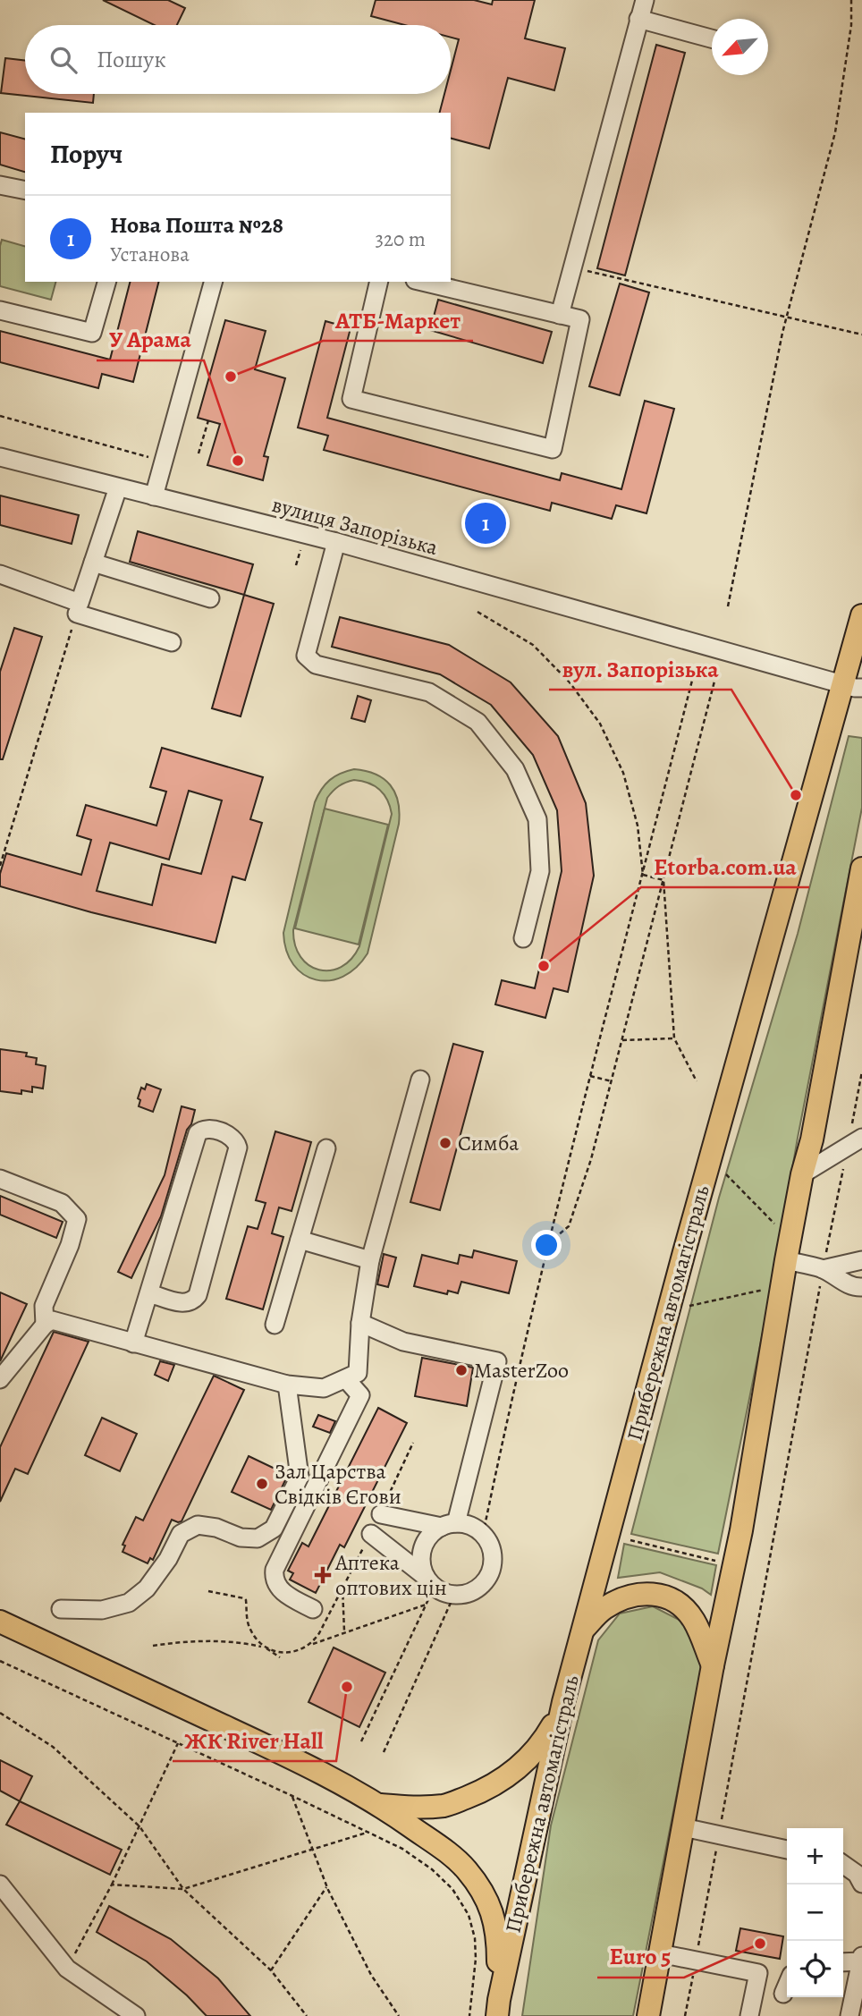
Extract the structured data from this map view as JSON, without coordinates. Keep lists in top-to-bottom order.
{
  "streets": {
    "main road": ["Прибережна автомагістраль"],
    "street": ["вулиця Запорізька"]
  },
  "crossings": [
    ["вулиця Запорізька", "Прибережна автомагістраль"]
  ],
  "places": {
    "other": [
      "АТБ-Маркет",
      "У Арама",
      "вул. Запорізька",
      "Etorba.com.ua",
      "Симба",
      "MasterZoo",
      "Зал Царства Свідків Єгови",
      "ЖК River Hall",
      "Euro 5"
    ],
    "health": ["Аптека оптових цін"]
  },
  "north": "bottom left",
  "page": {
    "search": "Пошук",
    "heading": "Поруч",
    "list": [
      {
        "mark": "1",
        "name": "Нова Пошта №28",
        "note": "Установа",
        "value": "320 m"
      }
    ],
    "pins": "1",
    "map_buttons": ["+", "−"]
  }
}
